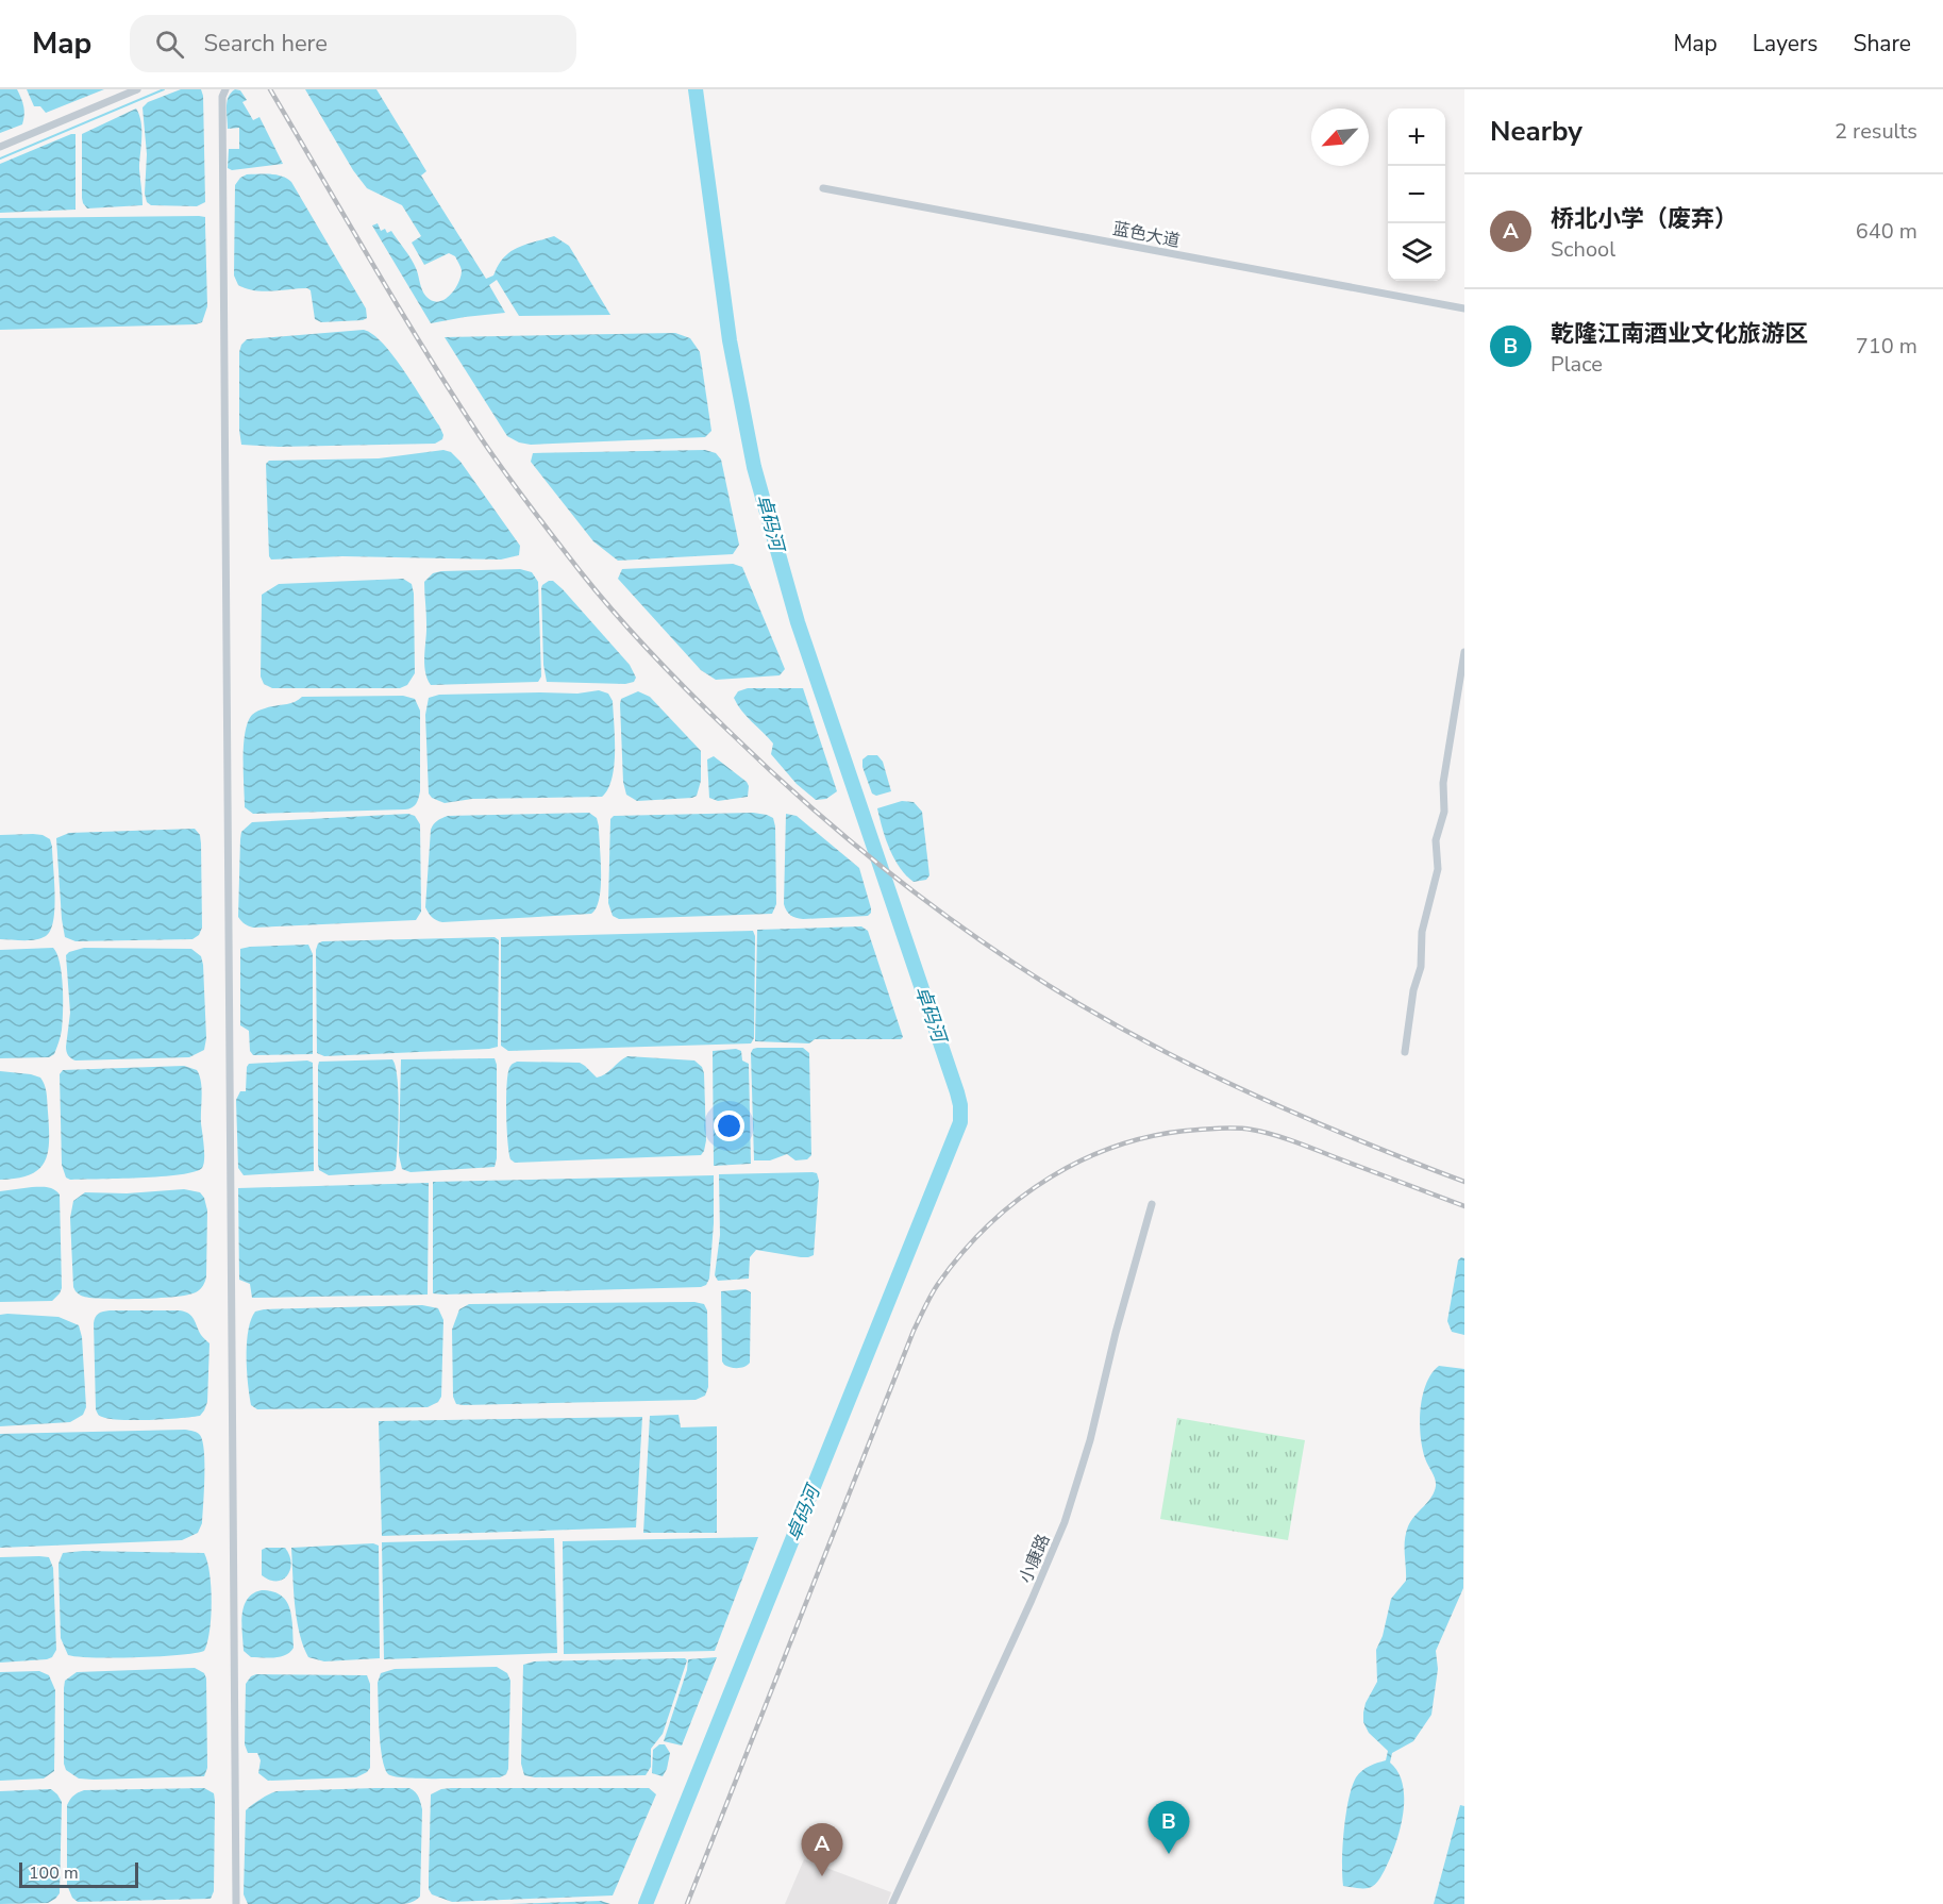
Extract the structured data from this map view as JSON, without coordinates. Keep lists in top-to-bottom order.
{
  "streets": {
    "street": ["蓝色大道", "小康路"]
  },
  "water": ["卓码河"],
  "scale_bar": "100 m",
  "north": "bottom left",
  "page": {
    "header": "Map",
    "search": "Search here",
    "nav": ["Map", "Layers", "Share"],
    "heading": ["Nearby", "2 results"],
    "map_buttons": ["+", "−"],
    "list": [
      {
        "mark": "A",
        "name": "桥北小学（废弃）",
        "note": "School",
        "value": "640 m"
      },
      {
        "mark": "B",
        "name": "乾隆江南酒业文化旅游区",
        "note": "Place",
        "value": "710 m"
      }
    ],
    "pins": ["B", "A"],
    "scale": "100 m"
  }
}
